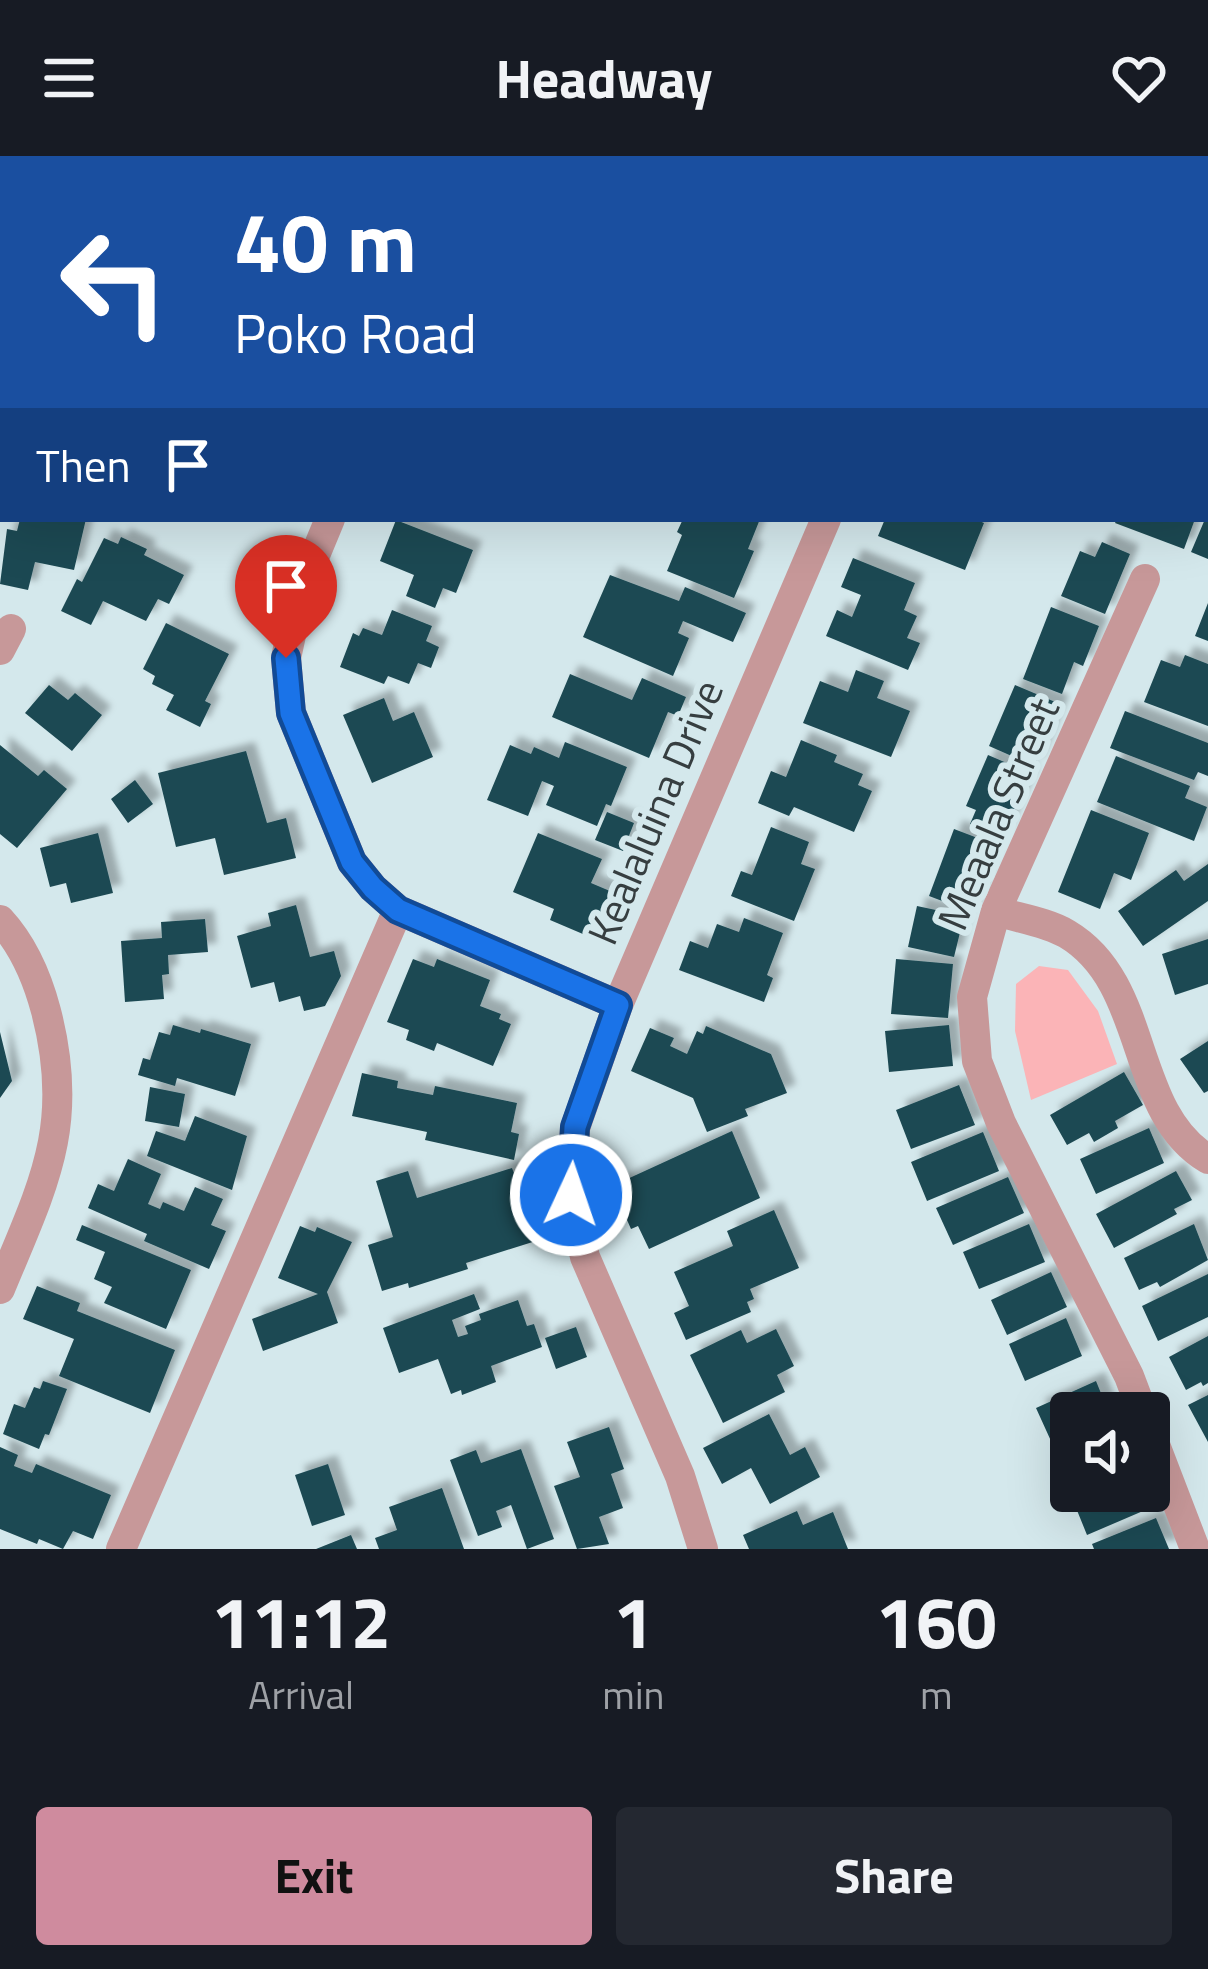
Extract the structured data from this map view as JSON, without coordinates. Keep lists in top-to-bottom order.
{
  "streets": {
    "street": ["Kealaluina Drive", "Meaala Street"]
  },
  "page": {
    "header": "Headway",
    "turn": ["40 m", "Poko Road"],
    "then": "Then",
    "eta": [
      "11:12",
      "Arrival",
      "1",
      "min",
      "160",
      "m"
    ],
    "buttons": ["Exit", "Share"]
  }
}
